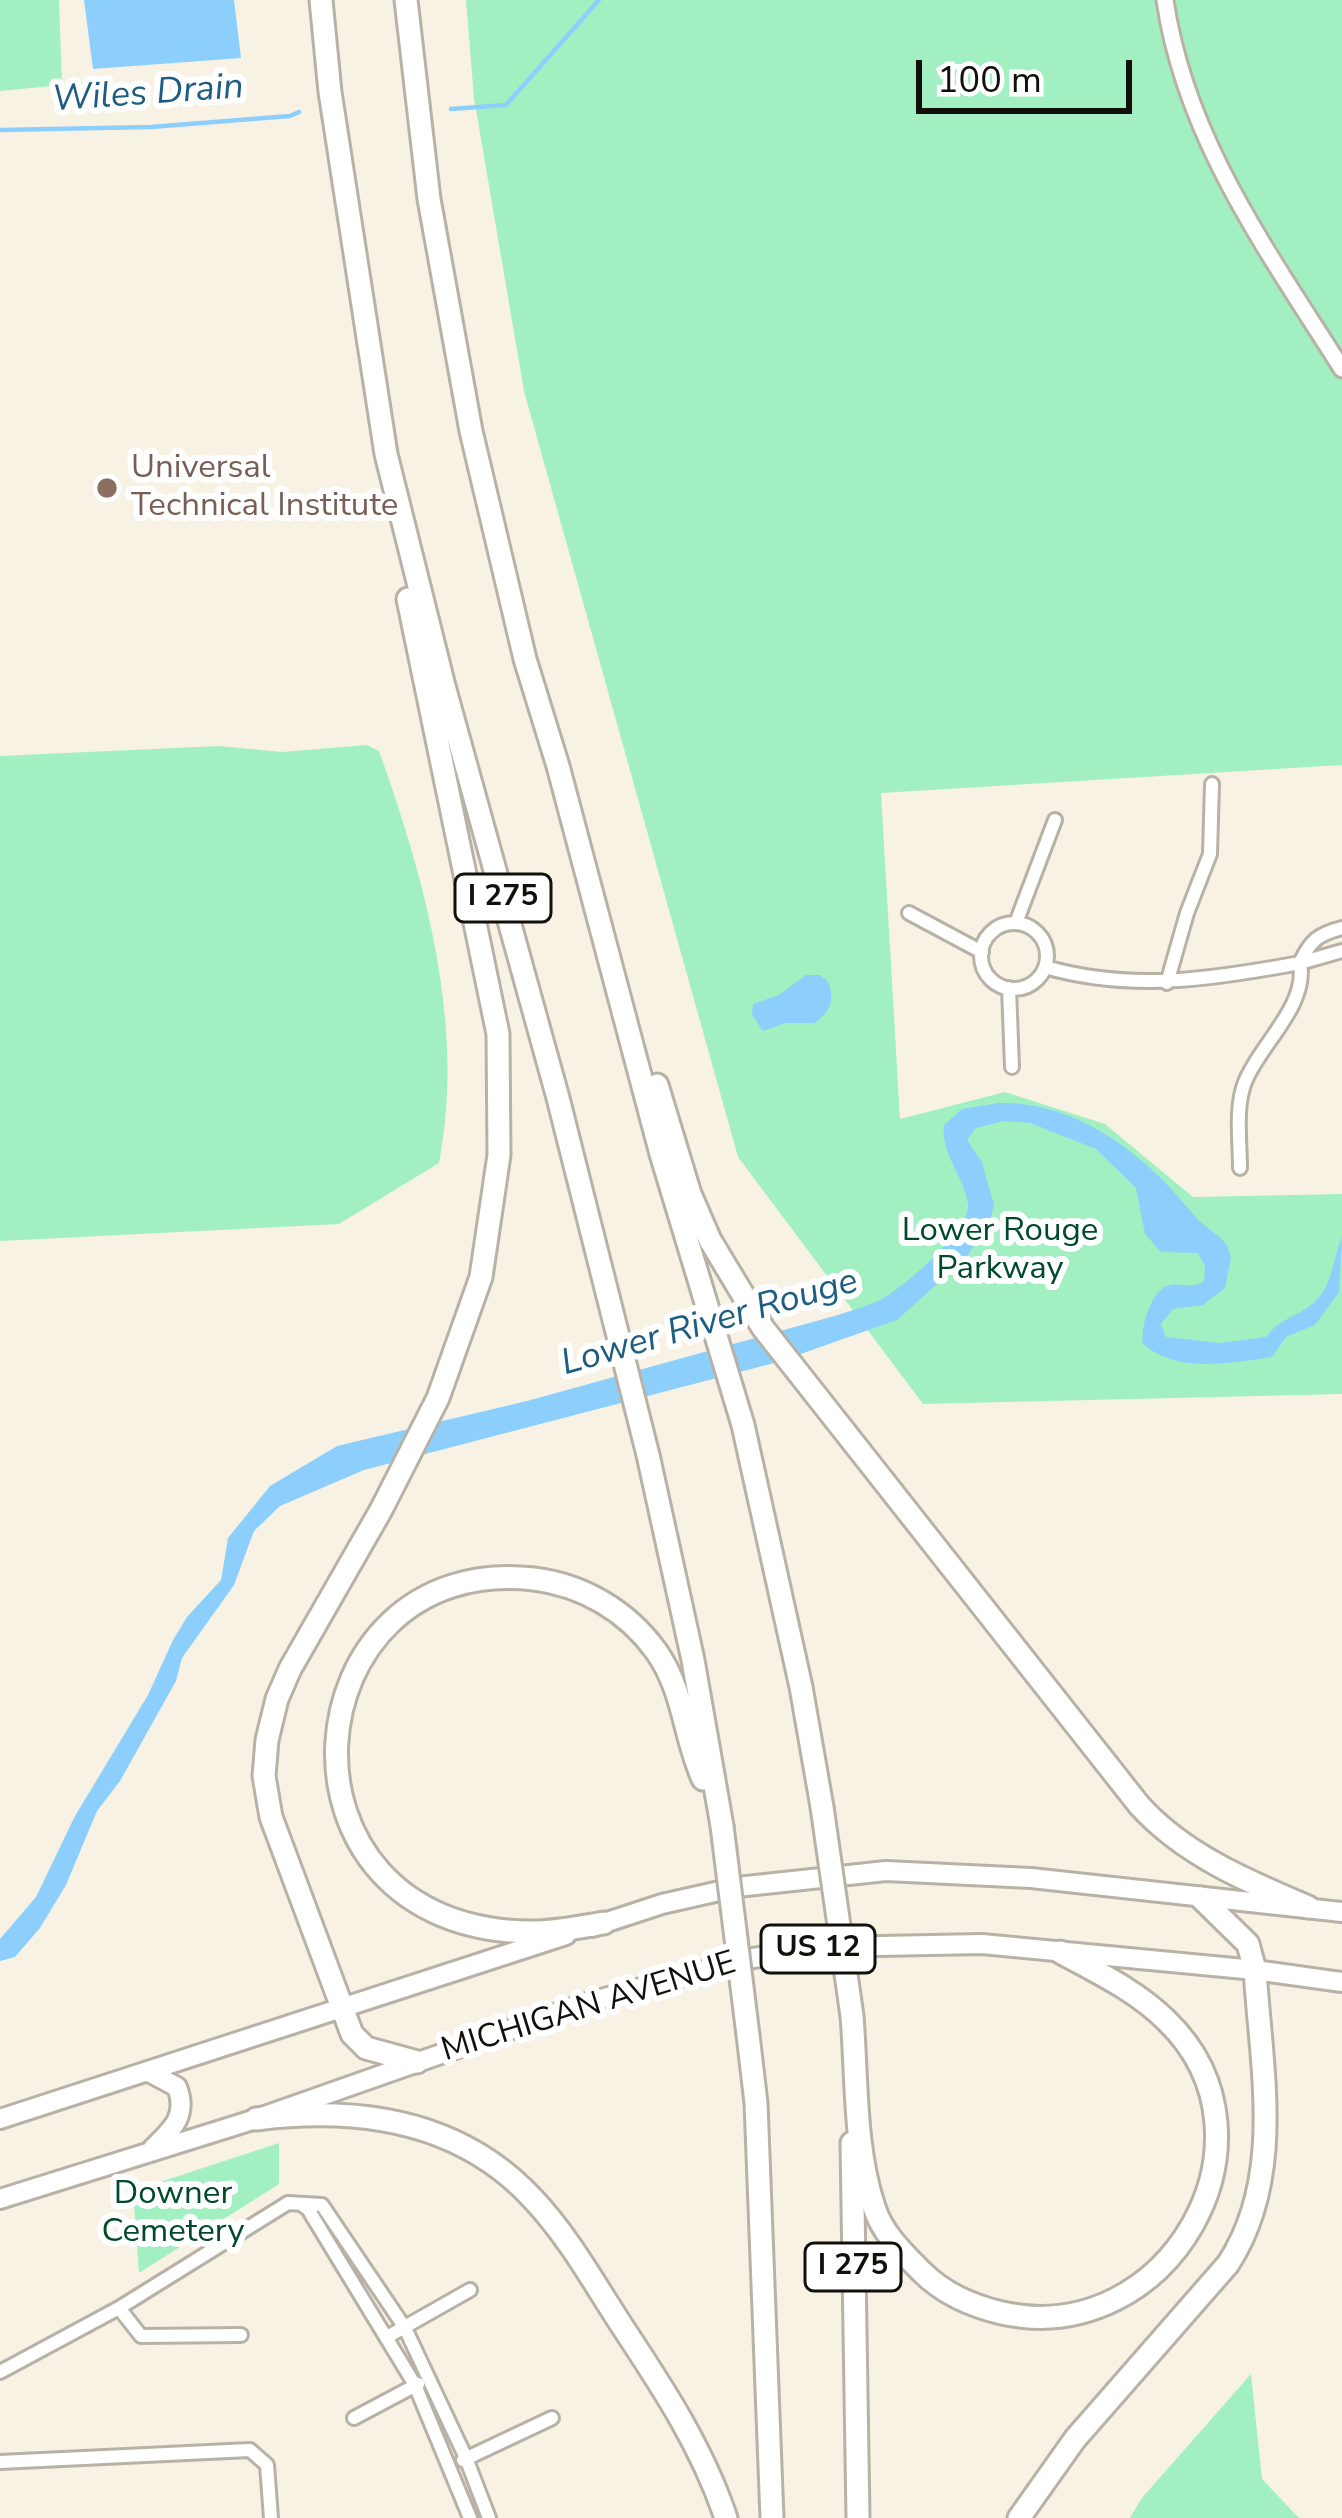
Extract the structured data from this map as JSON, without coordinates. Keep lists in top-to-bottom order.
{
  "streets": {
    "highway": ["I 275"],
    "main road": ["US 12", "MICHIGAN AVENUE"]
  },
  "water": ["Wiles Drain", "Lower River Rouge"],
  "parks": ["Lower Rouge Parkway", "Downer Cemetery"],
  "places": ["Universal Technical Institute"],
  "scale_bar": "100 m"
}
